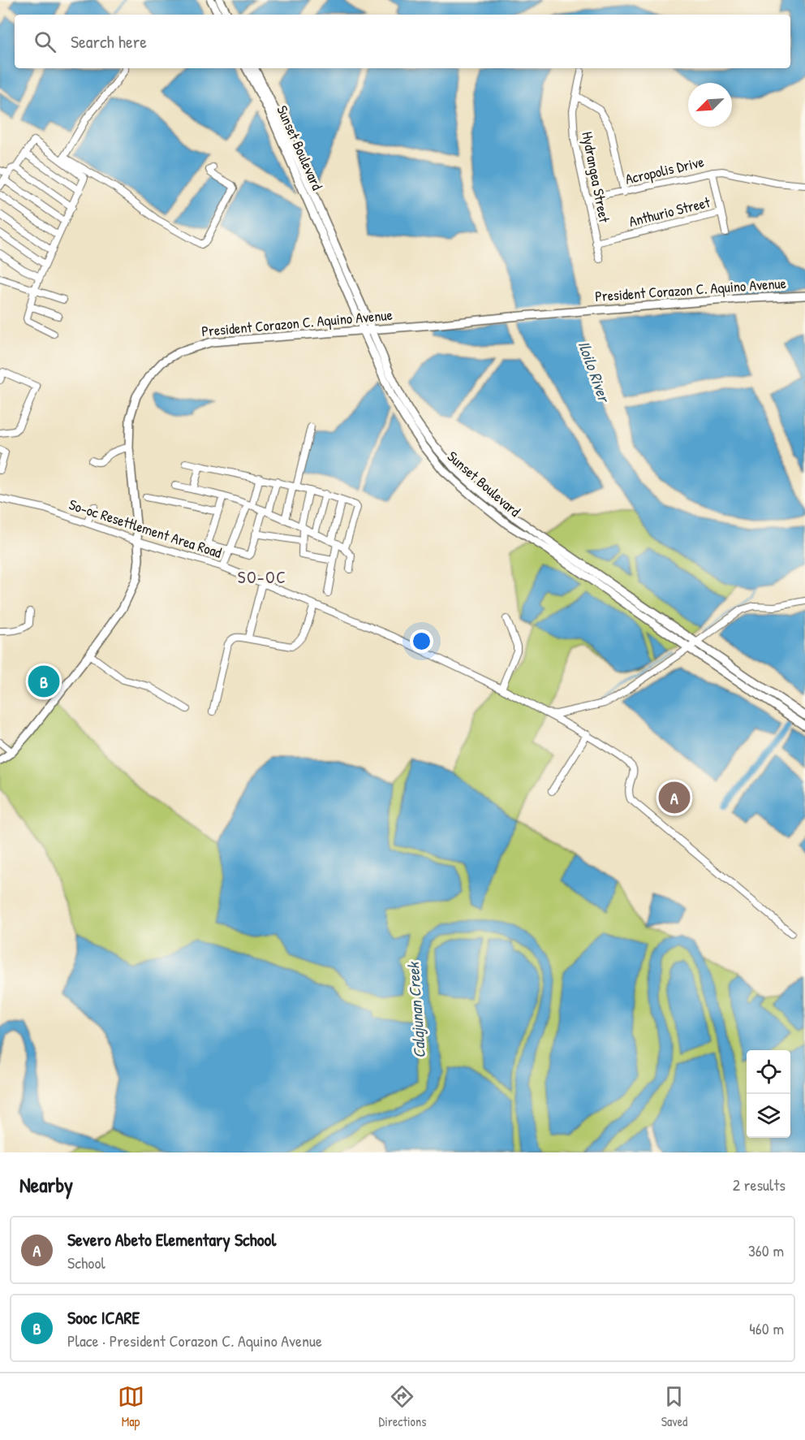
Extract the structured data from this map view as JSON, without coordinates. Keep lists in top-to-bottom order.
{
  "streets": {
    "main road": ["Sunset Boulevard", "President Corazon C. Aquino Avenue"],
    "street": [
      "Acropolis Drive",
      "Hydrangea Street",
      "Anthurio Street",
      "So-oc Resettlement Area Road"
    ]
  },
  "crossings": [
    ["Sunset Boulevard", "President Corazon C. Aquino Avenue"],
    ["Acropolis Drive", "Hydrangea Street"],
    ["Hydrangea Street", "Anthurio Street"],
    ["President Corazon C. Aquino Avenue", "So-oc Resettlement Area Road"]
  ],
  "districts": ["SO-OC"],
  "water": ["Iloilo River", "Calajunan Creek"],
  "north": "bottom left",
  "page": {
    "search": "Search here",
    "pins": ["B", "A"],
    "heading": ["Nearby", "2 results"],
    "list": [
      {
        "mark": "A",
        "name": "Severo Abeto Elementary School",
        "note": "School",
        "value": "360 m"
      },
      {
        "mark": "B",
        "name": "Sooc ICARE",
        "note": "Place · President Corazon C. Aquino Avenue",
        "value": "460 m"
      }
    ],
    "nav": ["Map", "Directions", "Saved"]
  }
}
